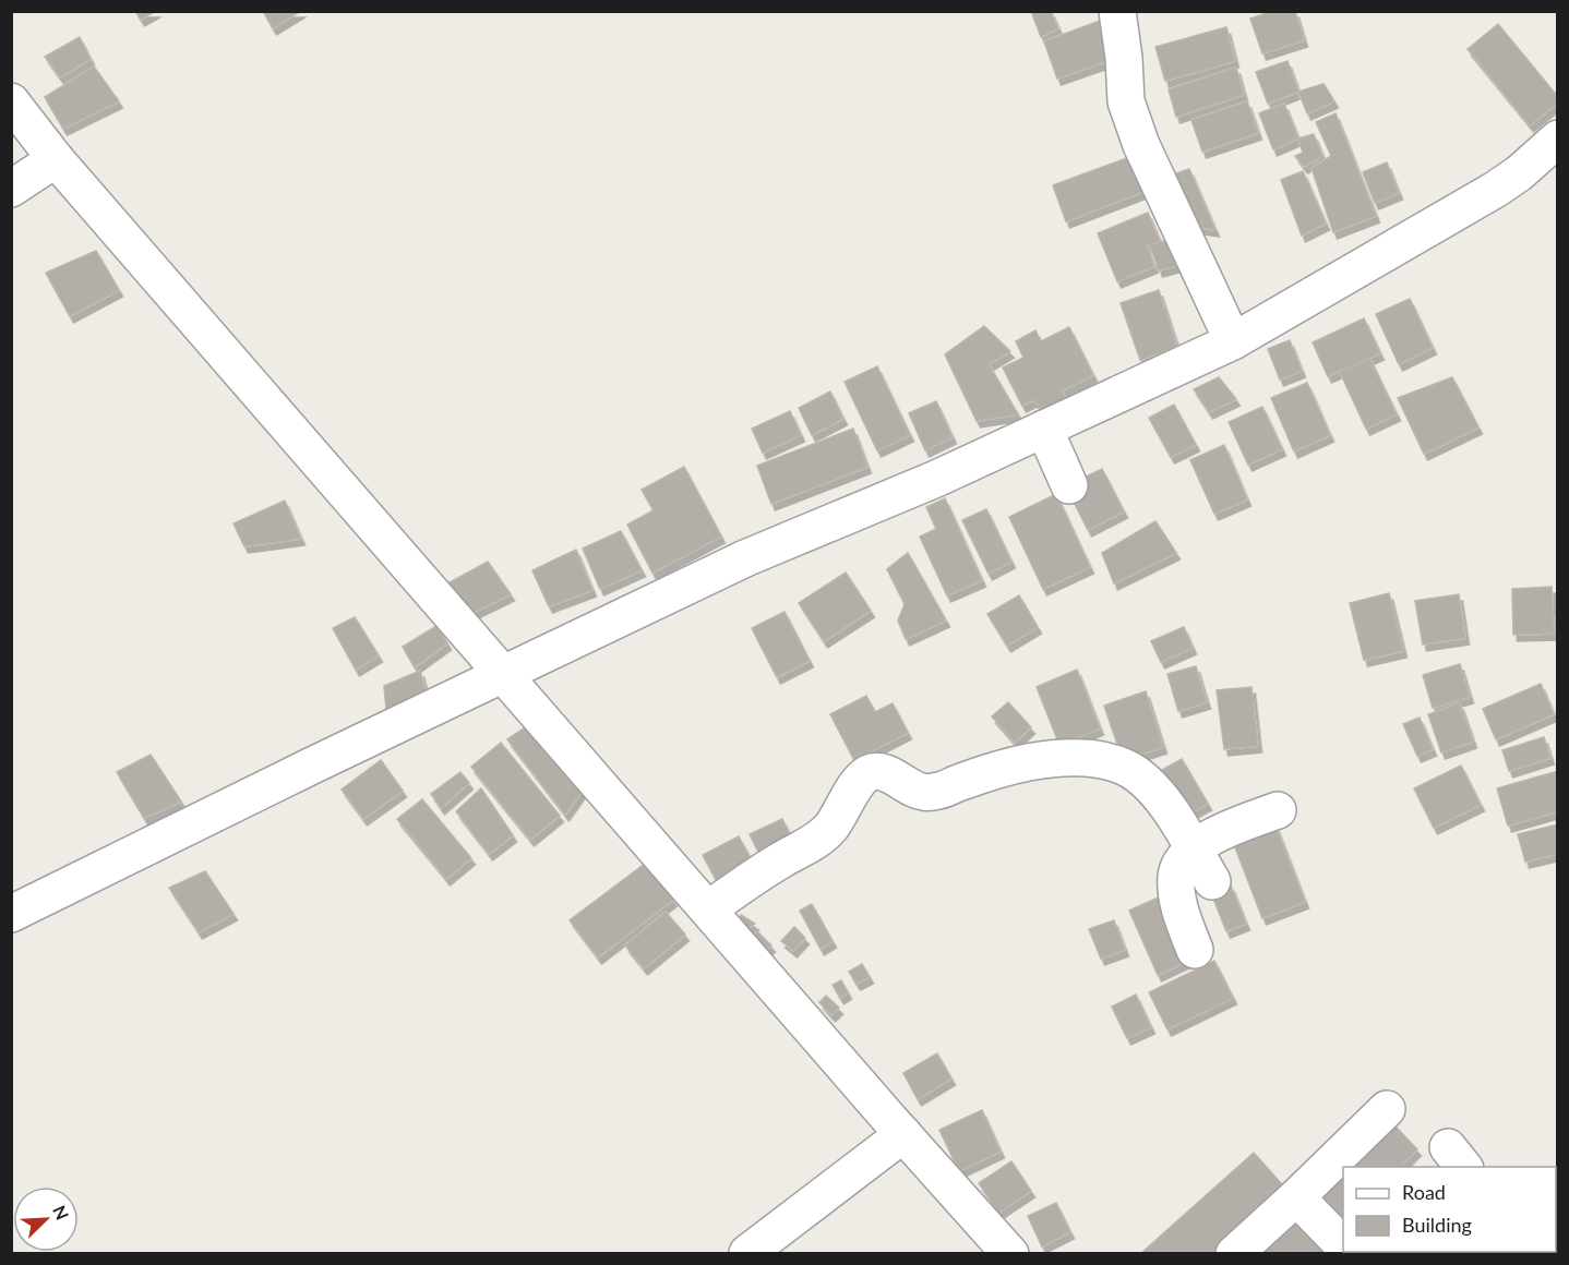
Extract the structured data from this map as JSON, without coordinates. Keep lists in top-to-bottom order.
{
  "legend": ["Road", "Building"],
  "north": "top right"
}
